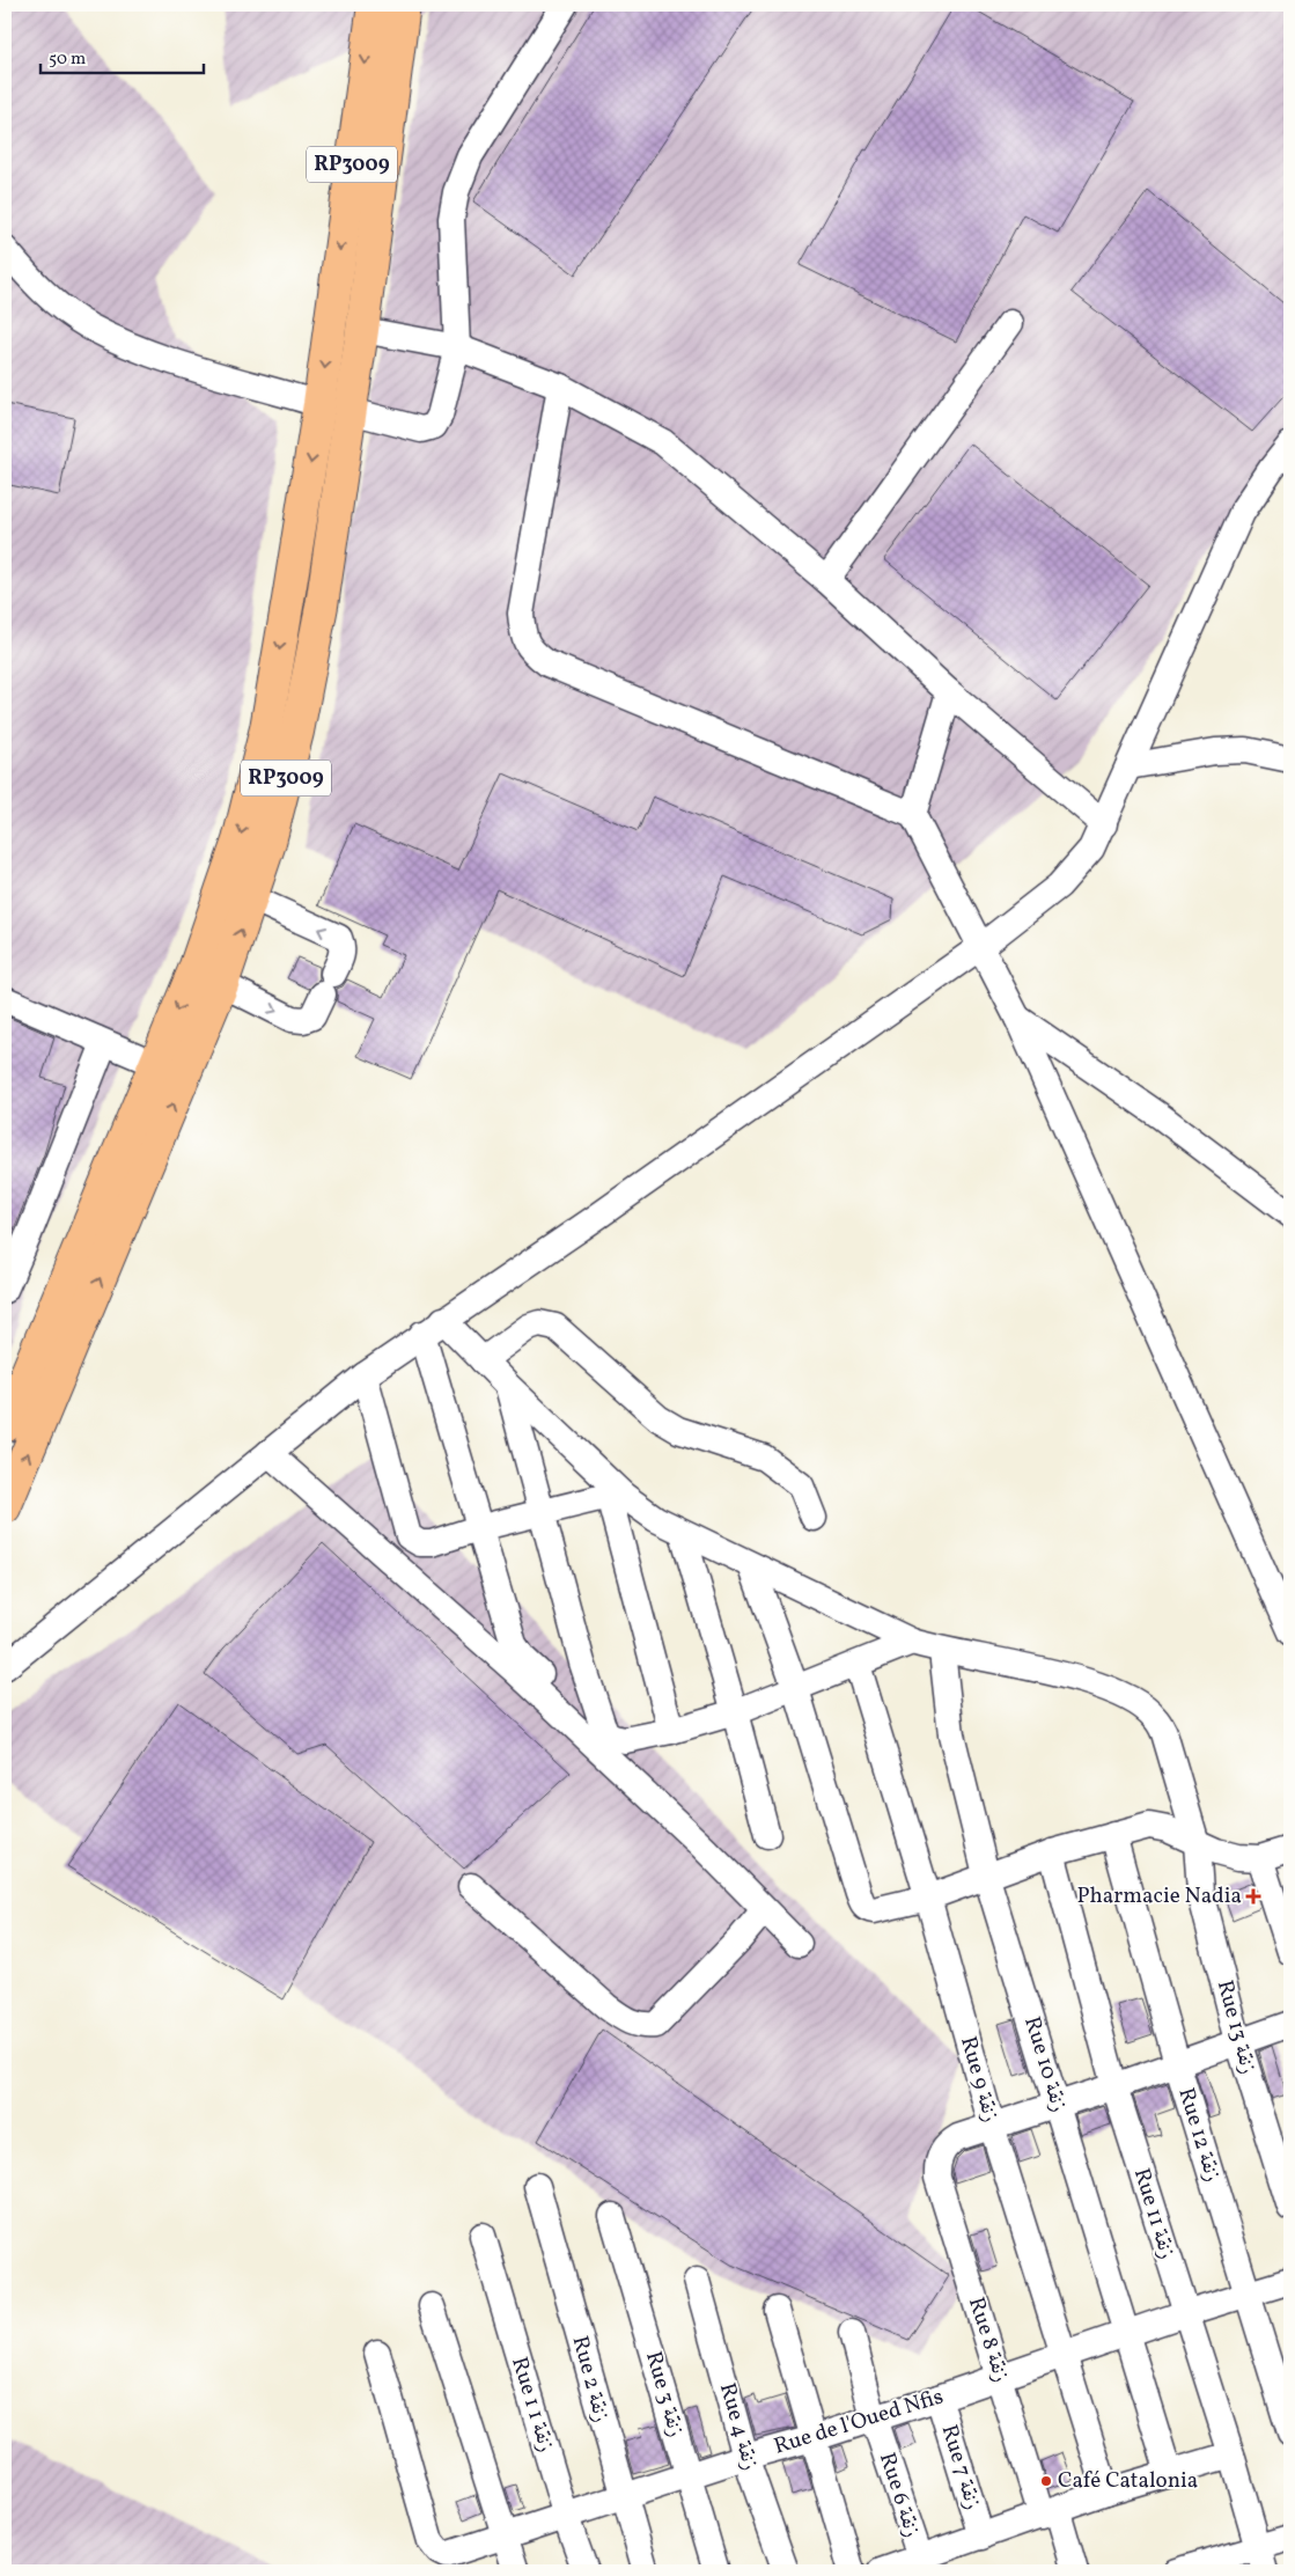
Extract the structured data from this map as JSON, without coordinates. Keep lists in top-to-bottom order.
{
  "streets": {
    "main road": ["RP3009"],
    "street": [
      "Rue 13 زنقة",
      "Rue 10 زنقة",
      "Rue 9 زنقة",
      "Rue 12 زنقة",
      "Rue 11 زنقة",
      "Rue 8 زنقة",
      "Rue 2 زنقة",
      "Rue 3 زنقة",
      "Rue 1 زنقة 1",
      "Rue de l'Oued Nfis",
      "Rue 4 زنقة",
      "Rue 7 زنقة",
      "Rue 6 زنقة"
    ]
  },
  "crossings": [
    ["Rue 13 زنقة", "Rue 10 زنقة"],
    ["Rue 10 زنقة", "Rue de l'Oued Nfis"],
    ["Rue 9 زنقة", "Rue 8 زنقة"],
    ["Rue 9 زنقة", "Rue de l'Oued Nfis"],
    ["Rue 12 زنقة", "Rue de l'Oued Nfis"],
    ["Rue 11 زنقة", "Rue de l'Oued Nfis"],
    ["Rue 8 زنقة", "Rue de l'Oued Nfis"],
    ["Rue 2 زنقة", "Rue de l'Oued Nfis"],
    ["Rue 3 زنقة", "Rue de l'Oued Nfis"],
    ["Rue 1 زنقة 1", "Rue de l'Oued Nfis"],
    ["Rue de l'Oued Nfis", "Rue 4 زنقة"],
    ["Rue de l'Oued Nfis", "Rue 7 زنقة"],
    ["Rue de l'Oued Nfis", "Rue 6 زنقة"]
  ],
  "places": {
    "health": ["Pharmacie Nadia"],
    "other": ["Café Catalonia"]
  },
  "scale_bar": "50 m"
}
